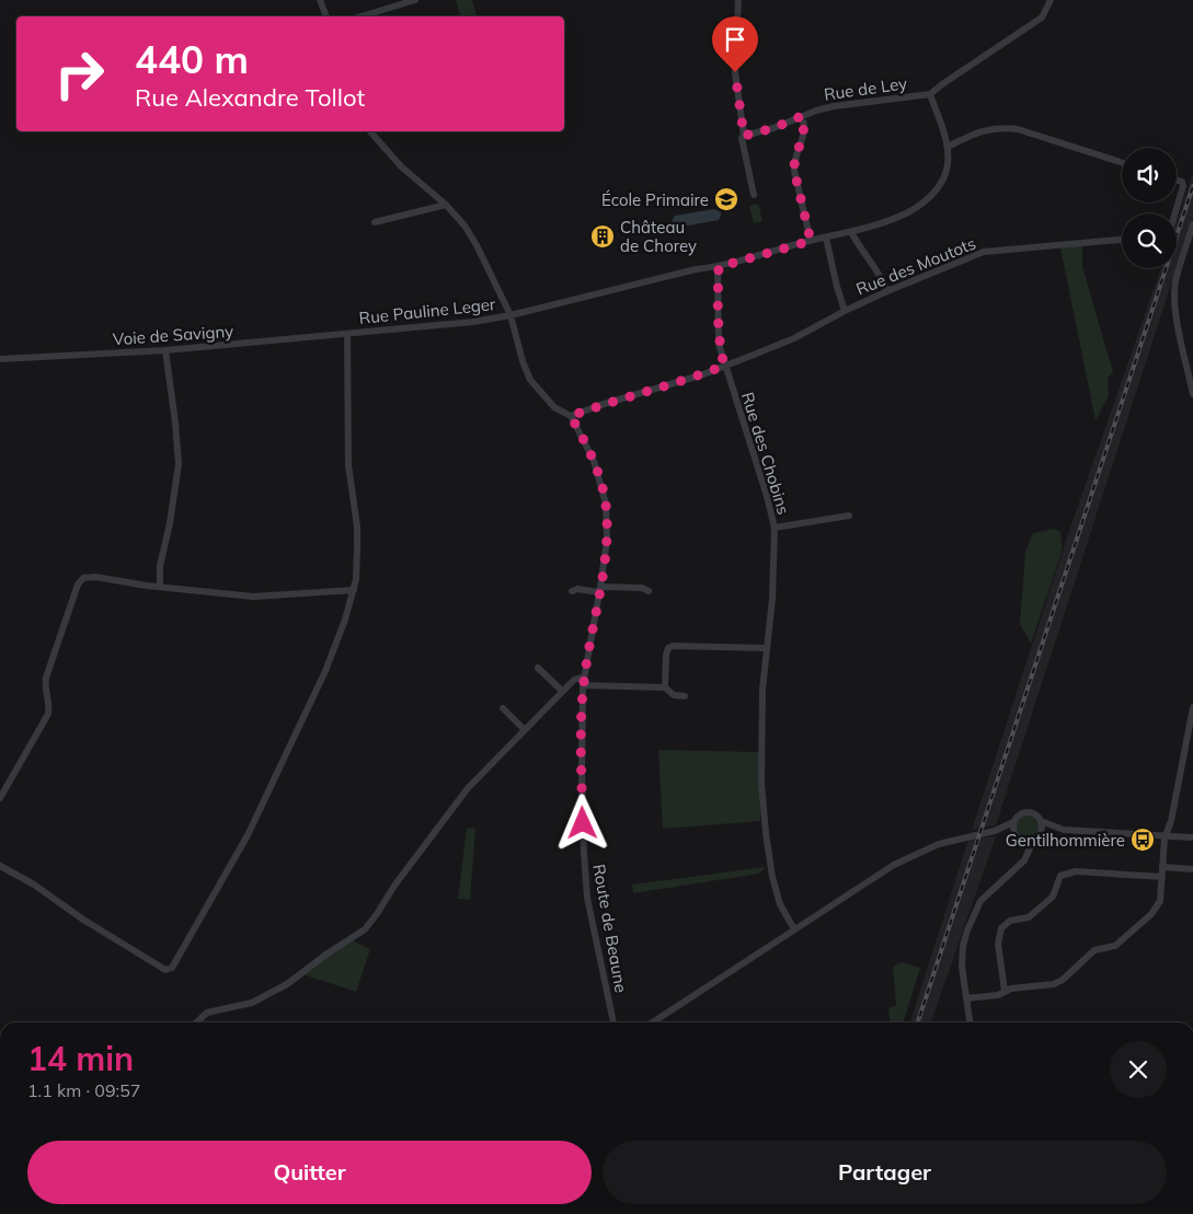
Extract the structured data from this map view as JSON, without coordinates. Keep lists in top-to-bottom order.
{
  "streets": {
    "street": [
      "Rue de Ley",
      "Rue des Moutots",
      "Rue Pauline Leger",
      "Voie de Savigny",
      "Rue des Chobins",
      "Route de Beaune"
    ]
  },
  "crossings": [
    ["Rue des Moutots", "Rue des Chobins"],
    ["Rue des Moutots", "Route de Beaune"],
    ["Rue Pauline Leger", "Voie de Savigny"],
    ["Rue Pauline Leger", "Rue des Chobins"]
  ],
  "places": {
    "school or university": ["École Primaire"],
    "building": ["Château de Chorey"],
    "bus stop": ["Gentilhommière"]
  },
  "page": {
    "turn": ["440 m", "Rue Alexandre Tollot"],
    "heading": ["14 min", "1.1 km · 09:57"],
    "buttons": ["Quitter", "Partager"]
  }
}
